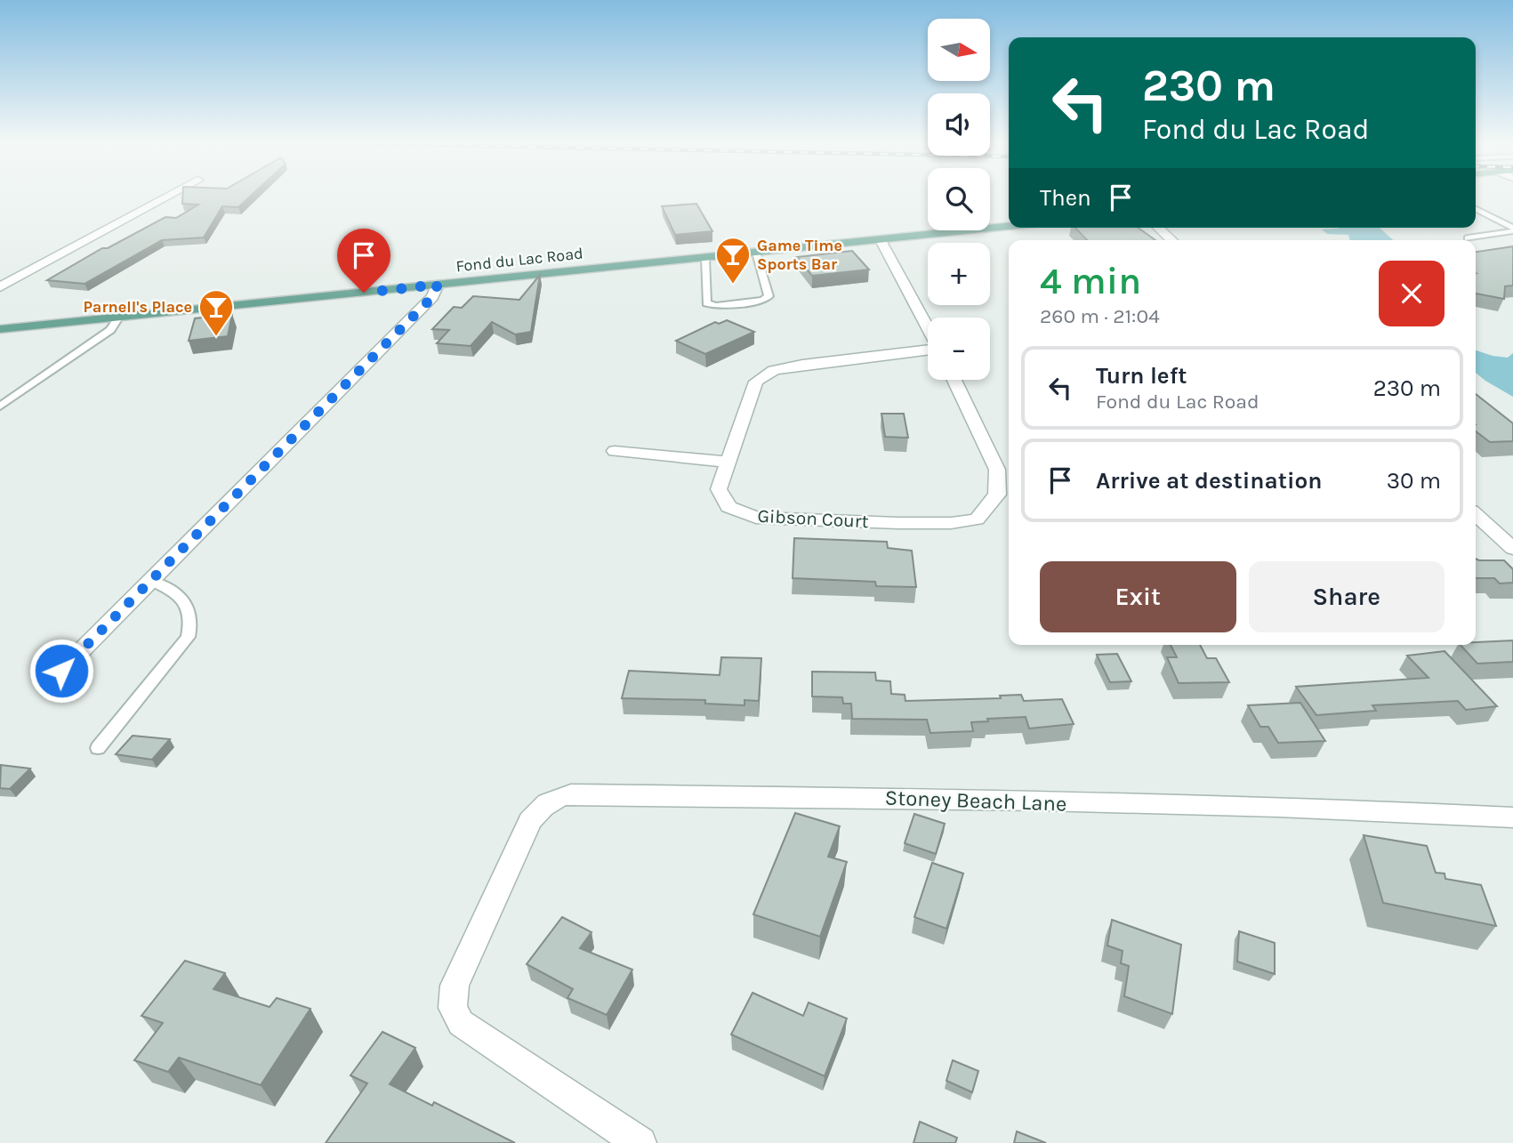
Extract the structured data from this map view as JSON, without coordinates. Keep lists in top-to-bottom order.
{
  "streets": {
    "main road": ["Fond du Lac Road"],
    "street": ["Gibson Court", "Stoney Beach Lane"]
  },
  "crossings": [
    ["Fond du Lac Road", "Gibson Court"]
  ],
  "places": {
    "bar": ["Game Time Sports Bar", "Parnell's Place"]
  },
  "north": "right",
  "page": {
    "map_buttons": ["+", "−"],
    "turn": ["230 m", "Fond du Lac Road"],
    "then": "Then",
    "heading": ["4 min", "260 m · 21:04"],
    "list": [
      {
        "name": "Turn left",
        "note": "Fond du Lac Road",
        "value": "230 m"
      },
      {
        "name": "Arrive at destination",
        "value": "30 m"
      }
    ],
    "buttons": ["Exit", "Share"]
  }
}
